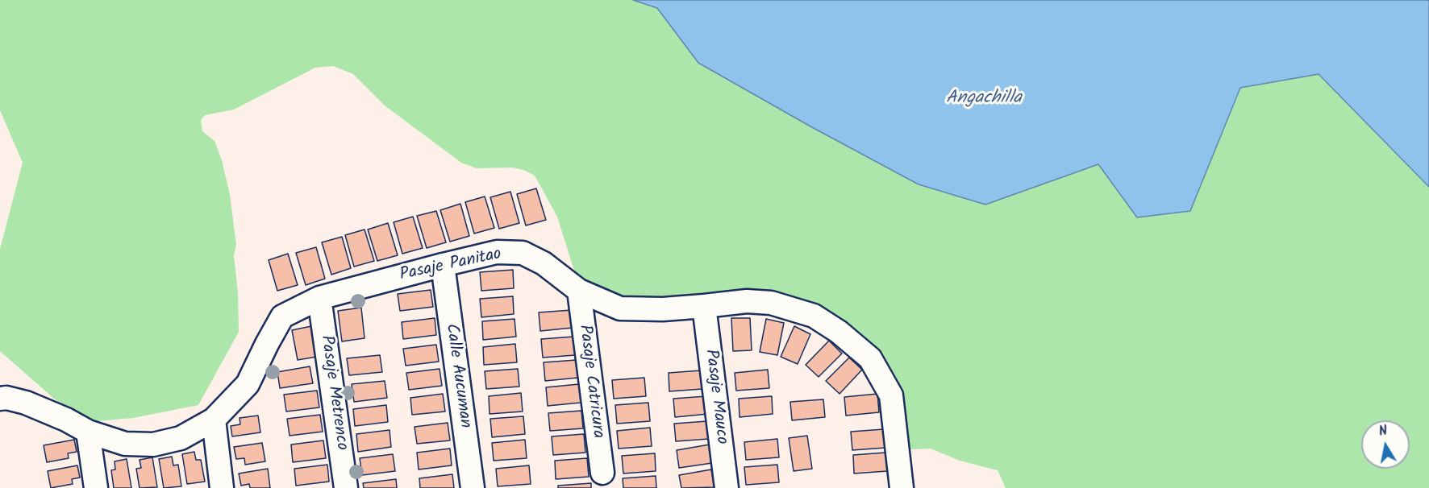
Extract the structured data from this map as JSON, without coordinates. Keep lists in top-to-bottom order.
{
  "streets": {
    "street": [
      "Pasaje Panitao",
      "Calle Aucuman",
      "Pasaje Catricura",
      "Pasaje Metrenco",
      "Pasaje Mauco"
    ]
  },
  "crossings": [
    ["Pasaje Panitao", "Calle Aucuman"],
    ["Pasaje Panitao", "Pasaje Catricura"],
    ["Pasaje Panitao", "Pasaje Metrenco"],
    ["Pasaje Panitao", "Pasaje Mauco"]
  ],
  "water": ["Angachilla"],
  "north": "top"
}
